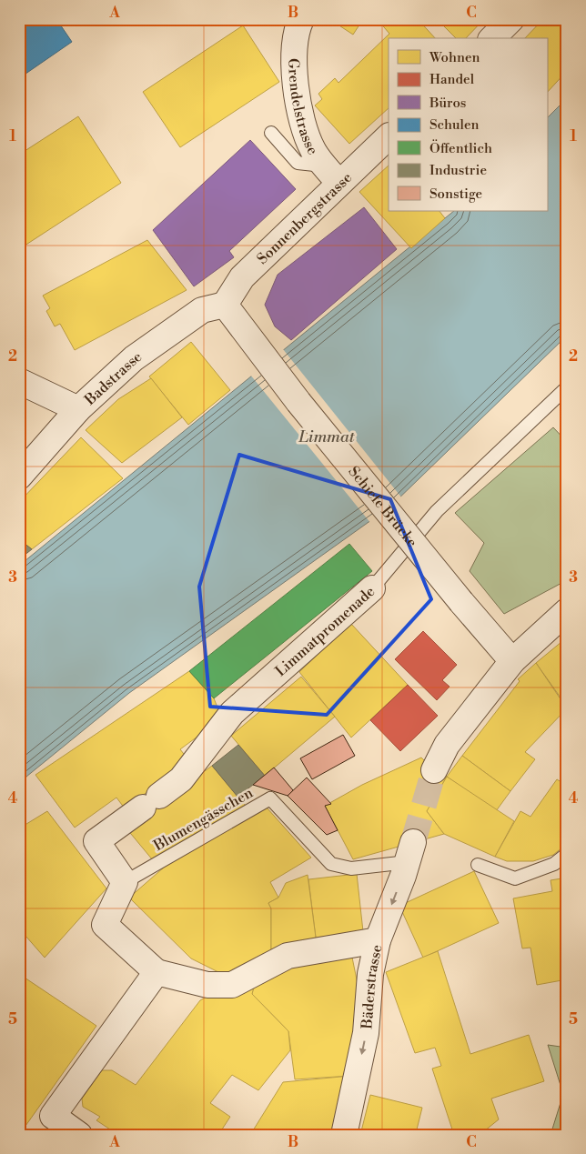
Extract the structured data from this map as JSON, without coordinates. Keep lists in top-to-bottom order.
{
  "streets": {
    "street": [
      "Grendelstrasse",
      "Sonnenbergstrasse",
      "Badstrasse",
      "Schiefe Brücke",
      "Limmatpromenade",
      "Bäderstrasse"
    ],
    "lane": ["Blumengässchen"]
  },
  "crossings": [
    ["Grendelstrasse", "Sonnenbergstrasse"],
    ["Sonnenbergstrasse", "Badstrasse"],
    ["Sonnenbergstrasse", "Schiefe Brücke"],
    ["Badstrasse", "Schiefe Brücke"],
    ["Limmatpromenade", "Blumengässchen"],
    ["Blumengässchen", "Bäderstrasse"]
  ],
  "one_way": ["Bäderstrasse"],
  "water": ["Limmat"],
  "legend": [
    "Wohnen",
    "Handel",
    "Büros",
    "Schulen",
    "Öffentlich",
    "Industrie",
    "Sonstige"
  ],
  "grid": {
    "columns": ["A", "B", "C"],
    "rows": [
      "1",
      "2",
      "3",
      "4",
      "5"
    ]
  }
}
